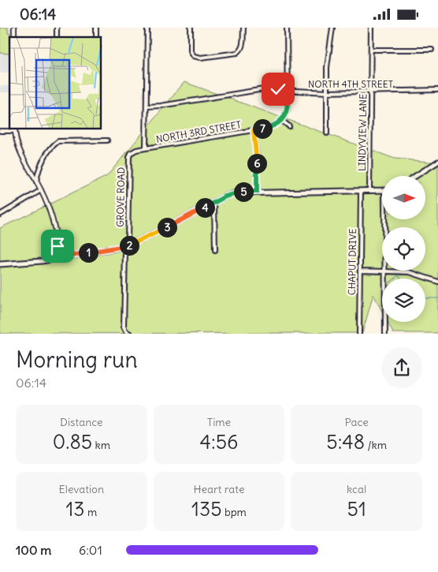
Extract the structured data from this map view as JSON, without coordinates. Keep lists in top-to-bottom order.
{
  "streets": {
    "street": [
      "NORTH 4TH STREET",
      "NORTH 3RD STREET",
      "LINDYVIEW LANE",
      "GROVE ROAD",
      "CHAPUT DRIVE"
    ]
  },
  "crossings": [
    ["NORTH 4TH STREET", "LINDYVIEW LANE"],
    ["NORTH 3RD STREET", "GROVE ROAD"]
  ],
  "north": "right",
  "page": {
    "status": "06:14",
    "pins": [
      "7",
      "6",
      "5",
      "4",
      "3",
      "2",
      "1"
    ],
    "heading": ["Morning run", "06:14"],
    "stats": [
      ["Distance", "0.85 km"],
      ["Time", "4:56"],
      ["Pace", "5:48 /km"],
      ["Elevation", "13 m"],
      ["Heart rate", "135 bpm"],
      ["kcal", "51"]
    ],
    "list": [
      {
        "name": "100 m",
        "note": "6:01"
      }
    ]
  }
}
